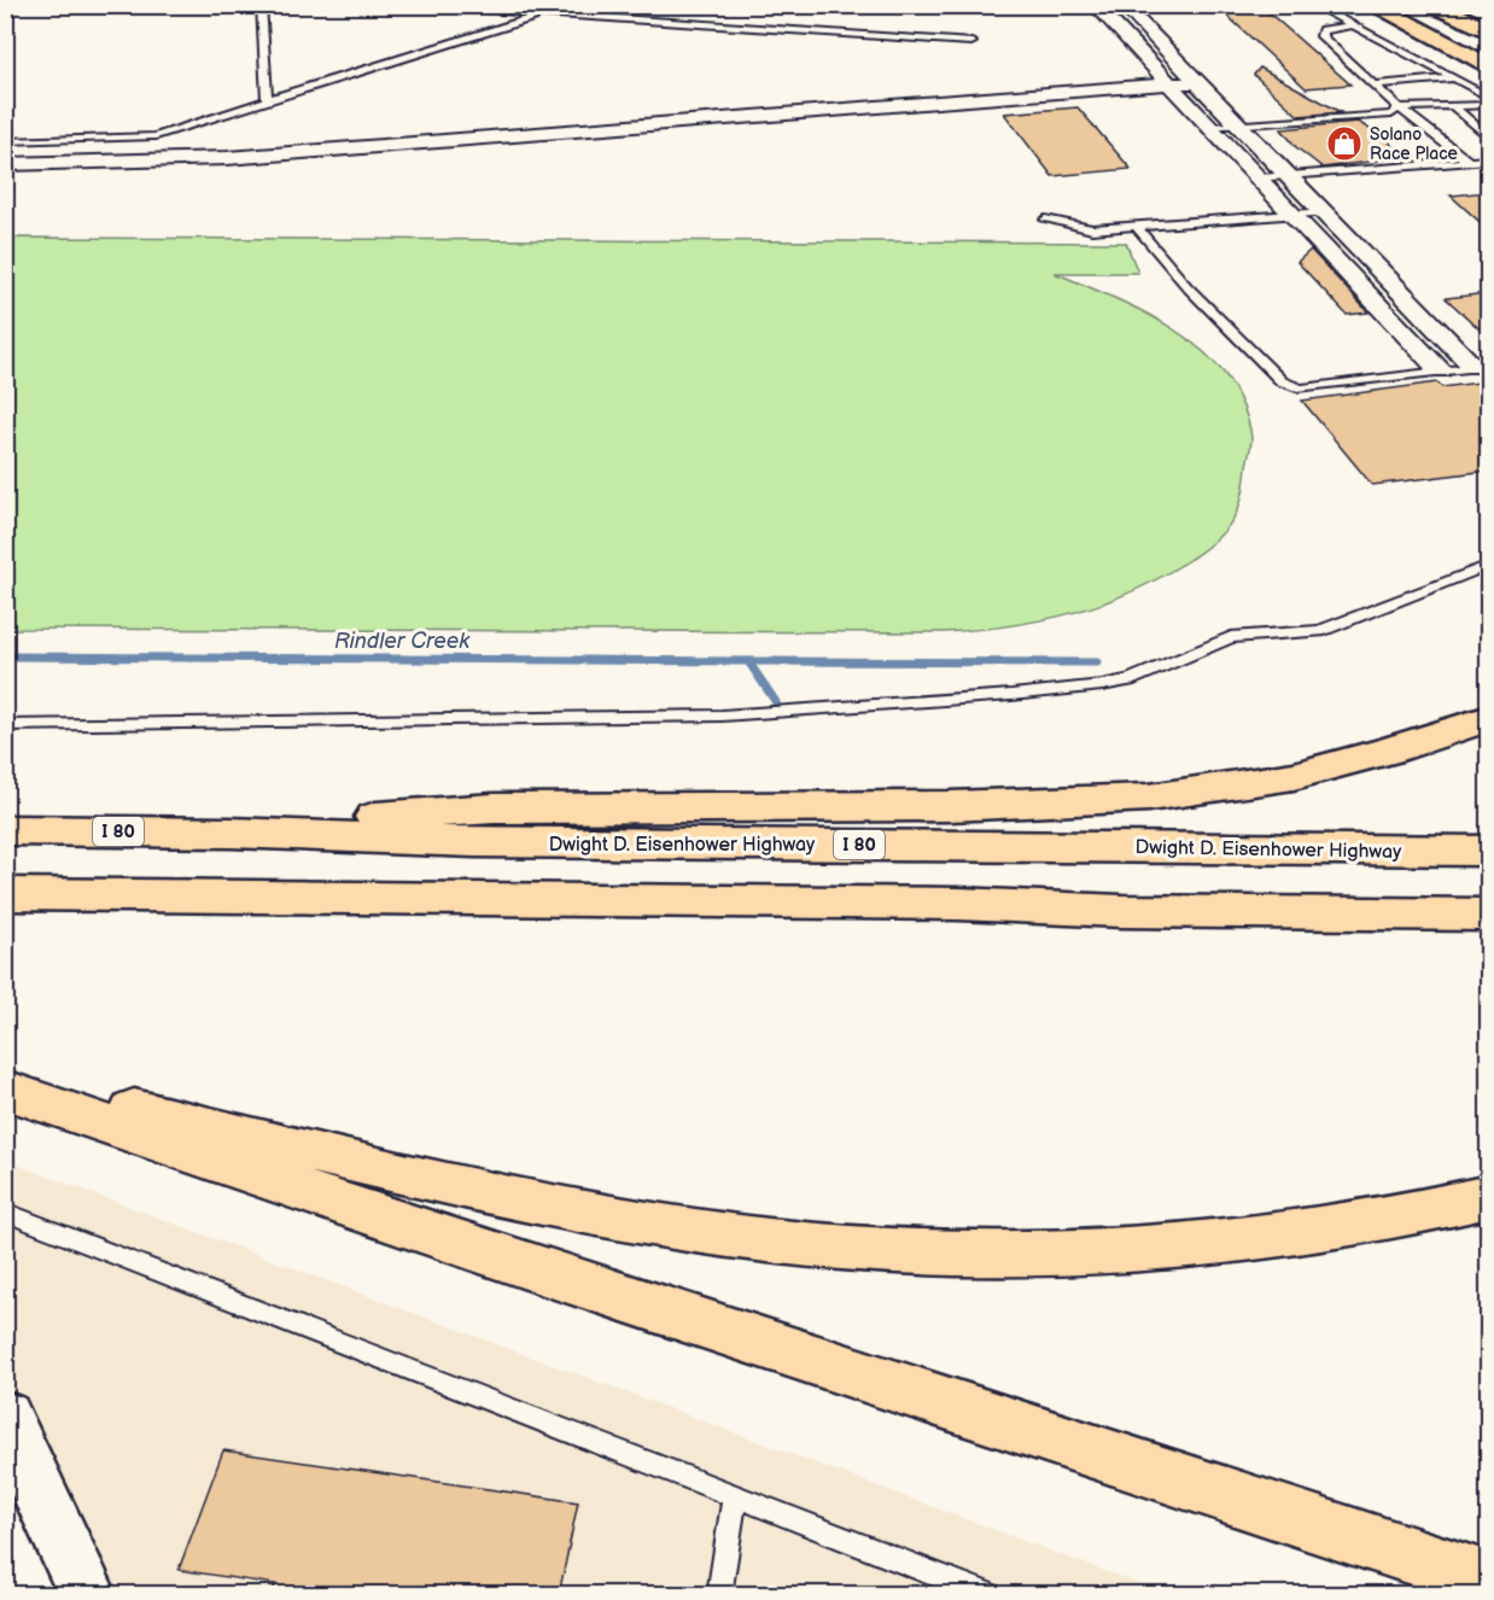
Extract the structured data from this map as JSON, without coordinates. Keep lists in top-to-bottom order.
{
  "streets": {
    "highway": ["I 80", "Dwight D. Eisenhower Highway"]
  },
  "water": ["Rindler Creek"],
  "places": {
    "shop": ["Solano Race Place"]
  }
}
